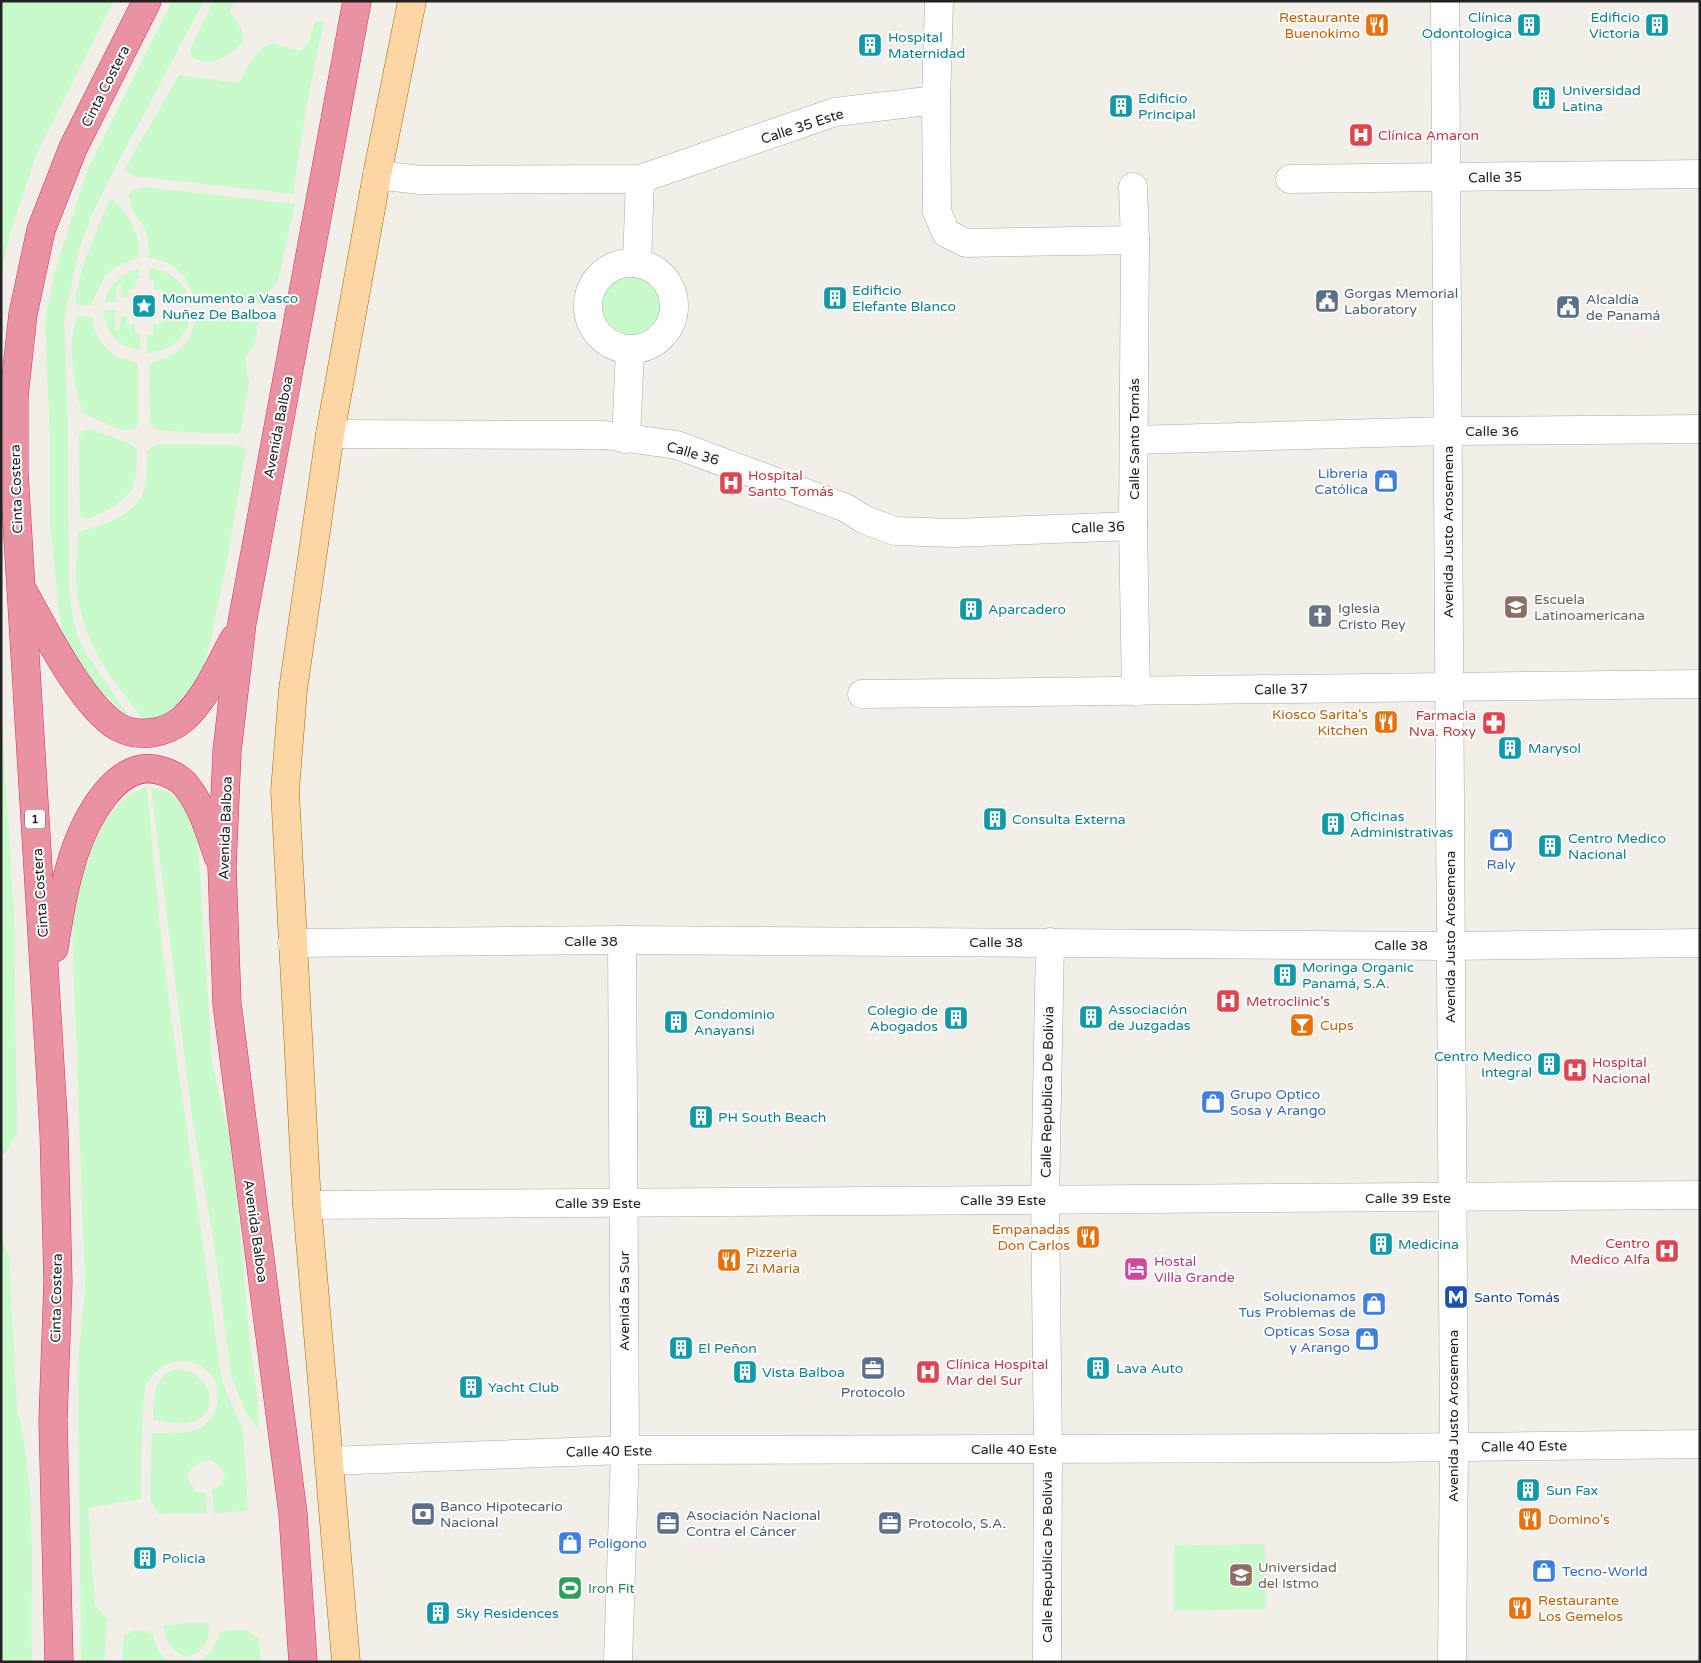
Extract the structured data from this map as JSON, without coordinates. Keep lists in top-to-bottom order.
{
  "streets": {
    "highway": ["Cinta Costera", "Avenida Balboa", "1"],
    "street": [
      "Calle 35 Este",
      "Calle 35",
      "Calle 36",
      "Calle Santo Tomás",
      "Avenida Justo Arosemena",
      "Calle 37",
      "Calle 38",
      "Calle Republica De Bolivia",
      "Calle 39 Este",
      "Avenida 5a Sur",
      "Calle 40 Este"
    ]
  },
  "crossings": [
    ["Calle 35", "Avenida Justo Arosemena"],
    ["Calle 36", "Calle Santo Tomás"],
    ["Calle 36", "Avenida Justo Arosemena"],
    ["Calle Santo Tomás", "Calle 37"],
    ["Avenida Justo Arosemena", "Calle 37"],
    ["Avenida Justo Arosemena", "Calle 38"],
    ["Avenida Justo Arosemena", "Calle 39 Este"],
    ["Avenida Justo Arosemena", "Calle 40 Este"],
    ["Calle 38", "Calle Republica De Bolivia"],
    ["Calle 38", "Avenida 5a Sur"],
    ["Calle Republica De Bolivia", "Calle 39 Este"],
    ["Calle Republica De Bolivia", "Calle 40 Este"],
    ["Calle 39 Este", "Avenida 5a Sur"],
    ["Avenida 5a Sur", "Calle 40 Este"]
  ],
  "places": {
    "restaurant": [
      "Restaurante Buenokimo",
      "Kiosco Sarita's Kitchen",
      "Empanadas Don Carlos",
      "Pizzeria Zi Maria",
      "Domino's",
      "Restaurante Los Gemelos"
    ],
    "building": [
      "Clínica Odontologica",
      "Edificio Victoria",
      "Hospital Maternidad",
      "Universidad Latina",
      "Edificio Principal",
      "Edificio Elefante Blanco",
      "Aparcadero",
      "Marysol",
      "Consulta Externa",
      "Oficinas Administrativas",
      "Centro Medico Nacional",
      "Moringa Organic Panamá, S.A.",
      "Associación de Juzgadas",
      "Colegio de Abogados",
      "Condominio Anayansi",
      "Centro Medico Integral",
      "PH South Beach",
      "Medicina",
      "El Peñon",
      "Lava Auto",
      "Vista Balboa",
      "Yacht Club",
      "Sun Fax",
      "Policia",
      "Sky Residences"
    ],
    "hospital": [
      "Clínica Amaron",
      "Hospital Santo Tomás",
      "Metroclinic's",
      "Hospital Nacional",
      "Centro Medico Alfa",
      "Clínica Hospital Mar del Sur"
    ],
    "public building": ["Gorgas Memorial Laboratory", "Alcaldía de Panamá"],
    "place": ["Monumento a Vasco Nuñez De Balboa"],
    "shop": [
      "Libreria Católica",
      "Raly",
      "Grupo Optico Sosa y Arango",
      "Solucionamos Tus Problemas de",
      "Opticas Sosa y Arango",
      "Poligono",
      "Tecno-World"
    ],
    "school or university": ["Escuela Latinoamericana", "Universidad del Istmo"],
    "church": ["Iglesia Cristo Rey"],
    "pharmacy": ["Farmacia Nva. Roxy"],
    "bar": ["Cups"],
    "hotel": ["Hostal Villa Grande"],
    "metro station": ["Santo Tomás"],
    "office": ["Protocolo", "Asociación Nacional Contra el Cáncer", "Protocolo, S.A."],
    "bank": ["Banco Hipotecario Nacional"],
    "sports": ["Iron Fit"]
  }
}
